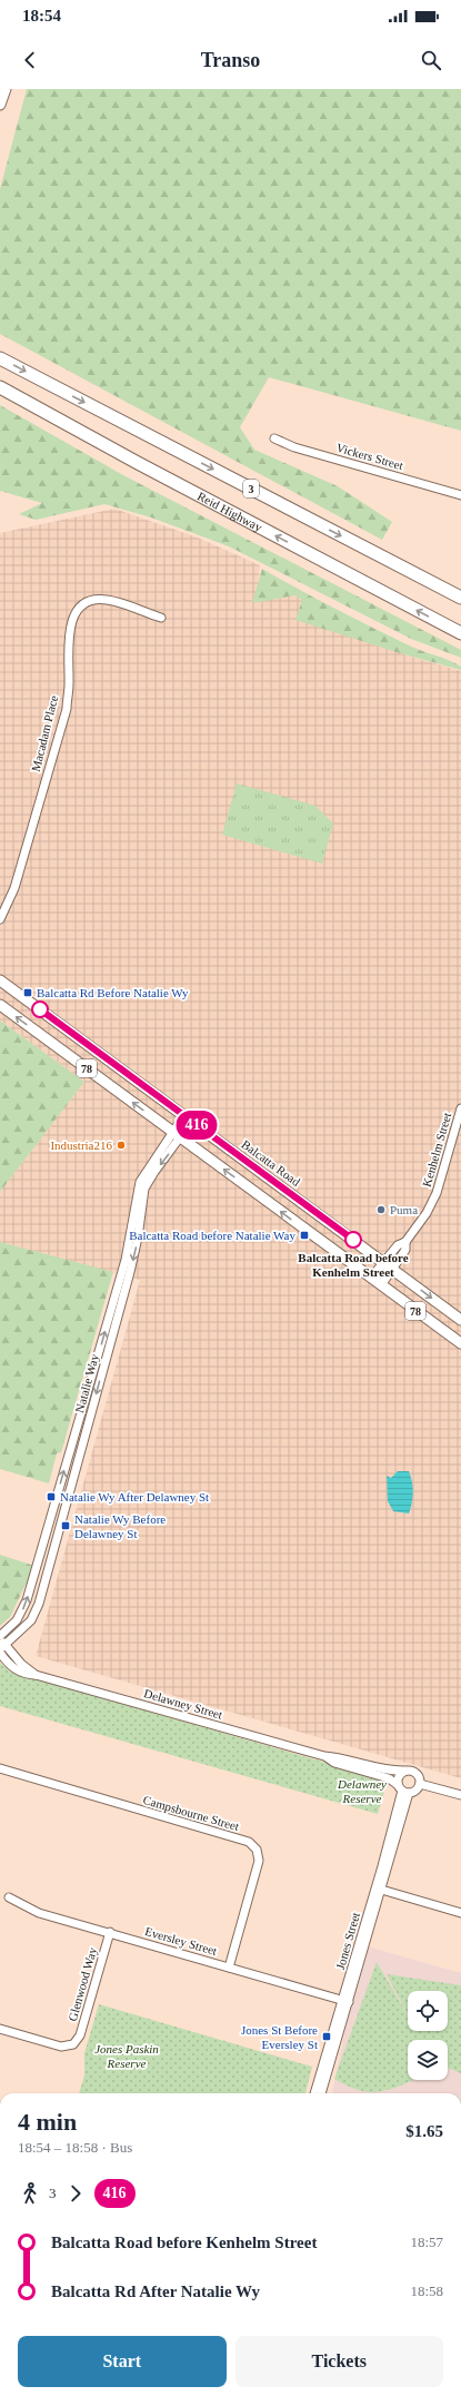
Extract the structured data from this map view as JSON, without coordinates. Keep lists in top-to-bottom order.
{
  "streets": {
    "highway": ["3", "Reid Highway"],
    "main road": ["78", "Balcatta Road"],
    "street": [
      "Vickers Street",
      "Macadam Place",
      "Kenhelm Street",
      "Natalie Way",
      "Delawney Street",
      "Campsbourne Street",
      "Eversley Street",
      "Jones Street",
      "Glenwood Way"
    ]
  },
  "crossings": [
    ["78", "Kenhelm Street"],
    ["78", "Natalie Way"],
    ["Kenhelm Street", "Balcatta Road"],
    ["Balcatta Road", "Natalie Way"],
    ["Natalie Way", "Delawney Street"],
    ["Delawney Street", "Jones Street"],
    ["Campsbourne Street", "Eversley Street"],
    ["Eversley Street", "Jones Street"],
    ["Eversley Street", "Glenwood Way"]
  ],
  "parks": ["Delawney Reserve", "Jones Paskin Reserve"],
  "places": {
    "transit": [
      "Balcatta Rd Before Natalie Wy",
      "Balcatta Road before Natalie Way",
      "Natalie Wy After Delawney St",
      "Natalie Wy Before Delawney St",
      "Jones St Before Eversley St"
    ],
    "other": ["Industria216", "Puma", "Balcatta Road before Kenhelm Street"]
  },
  "lines": ["bus line 416"],
  "page": {
    "status": "18:54",
    "header": "Transo",
    "on_map": "416",
    "heading": ["4 min", "18:54 – 18:58 · Bus", "$1.65"],
    "legs": ["3", "416"],
    "list": [
      {
        "name": "Balcatta Road before Kenhelm Street",
        "value": "18:57"
      },
      {
        "name": "Balcatta Rd After Natalie Wy",
        "value": "18:58"
      }
    ],
    "buttons": ["Start", "Tickets"]
  }
}
